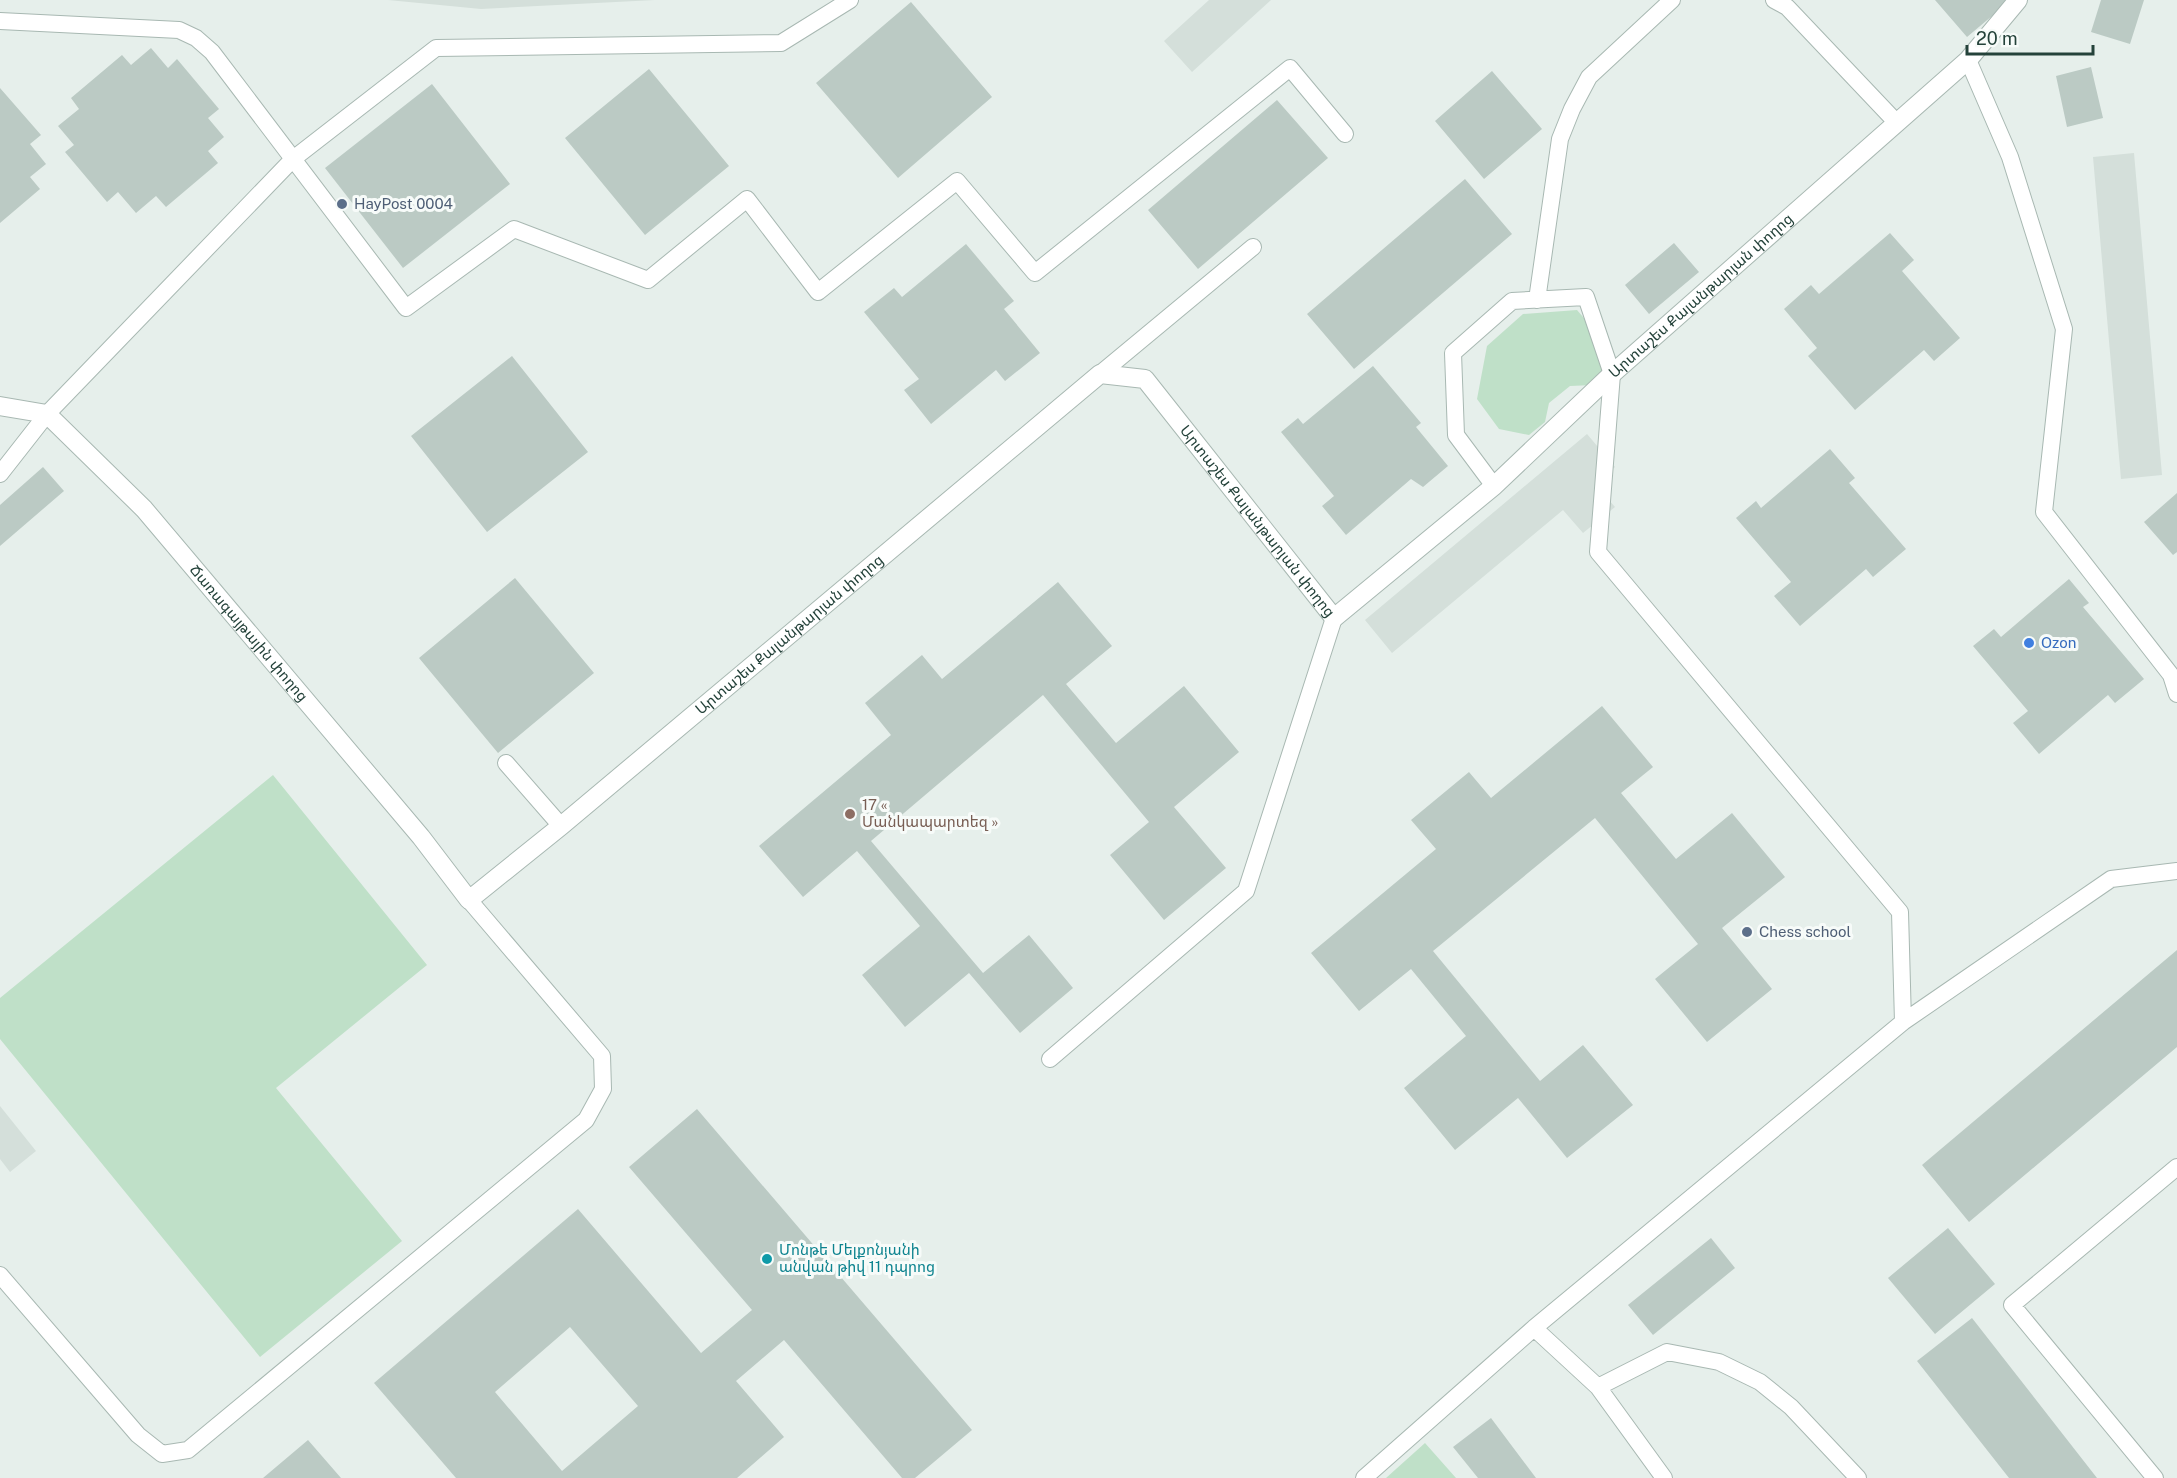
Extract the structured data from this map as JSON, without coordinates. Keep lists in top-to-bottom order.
{
  "streets": {
    "street": ["Արտաշես Քալանթարյան փողոց", "Ճառագայթային փողոց"]
  },
  "crossings": [
    ["Արտաշես Քալանթարյան փողոց", "Ճառագայթային փողոց"]
  ],
  "places": [
    "HayPost 0004",
    "Ozon",
    "17 « Մանկապարտեզ »",
    "Chess school",
    "Մոնթե Մելքոնյանի անվան թիվ 11 դպրոց"
  ],
  "scale_bar": "20 m"
}
